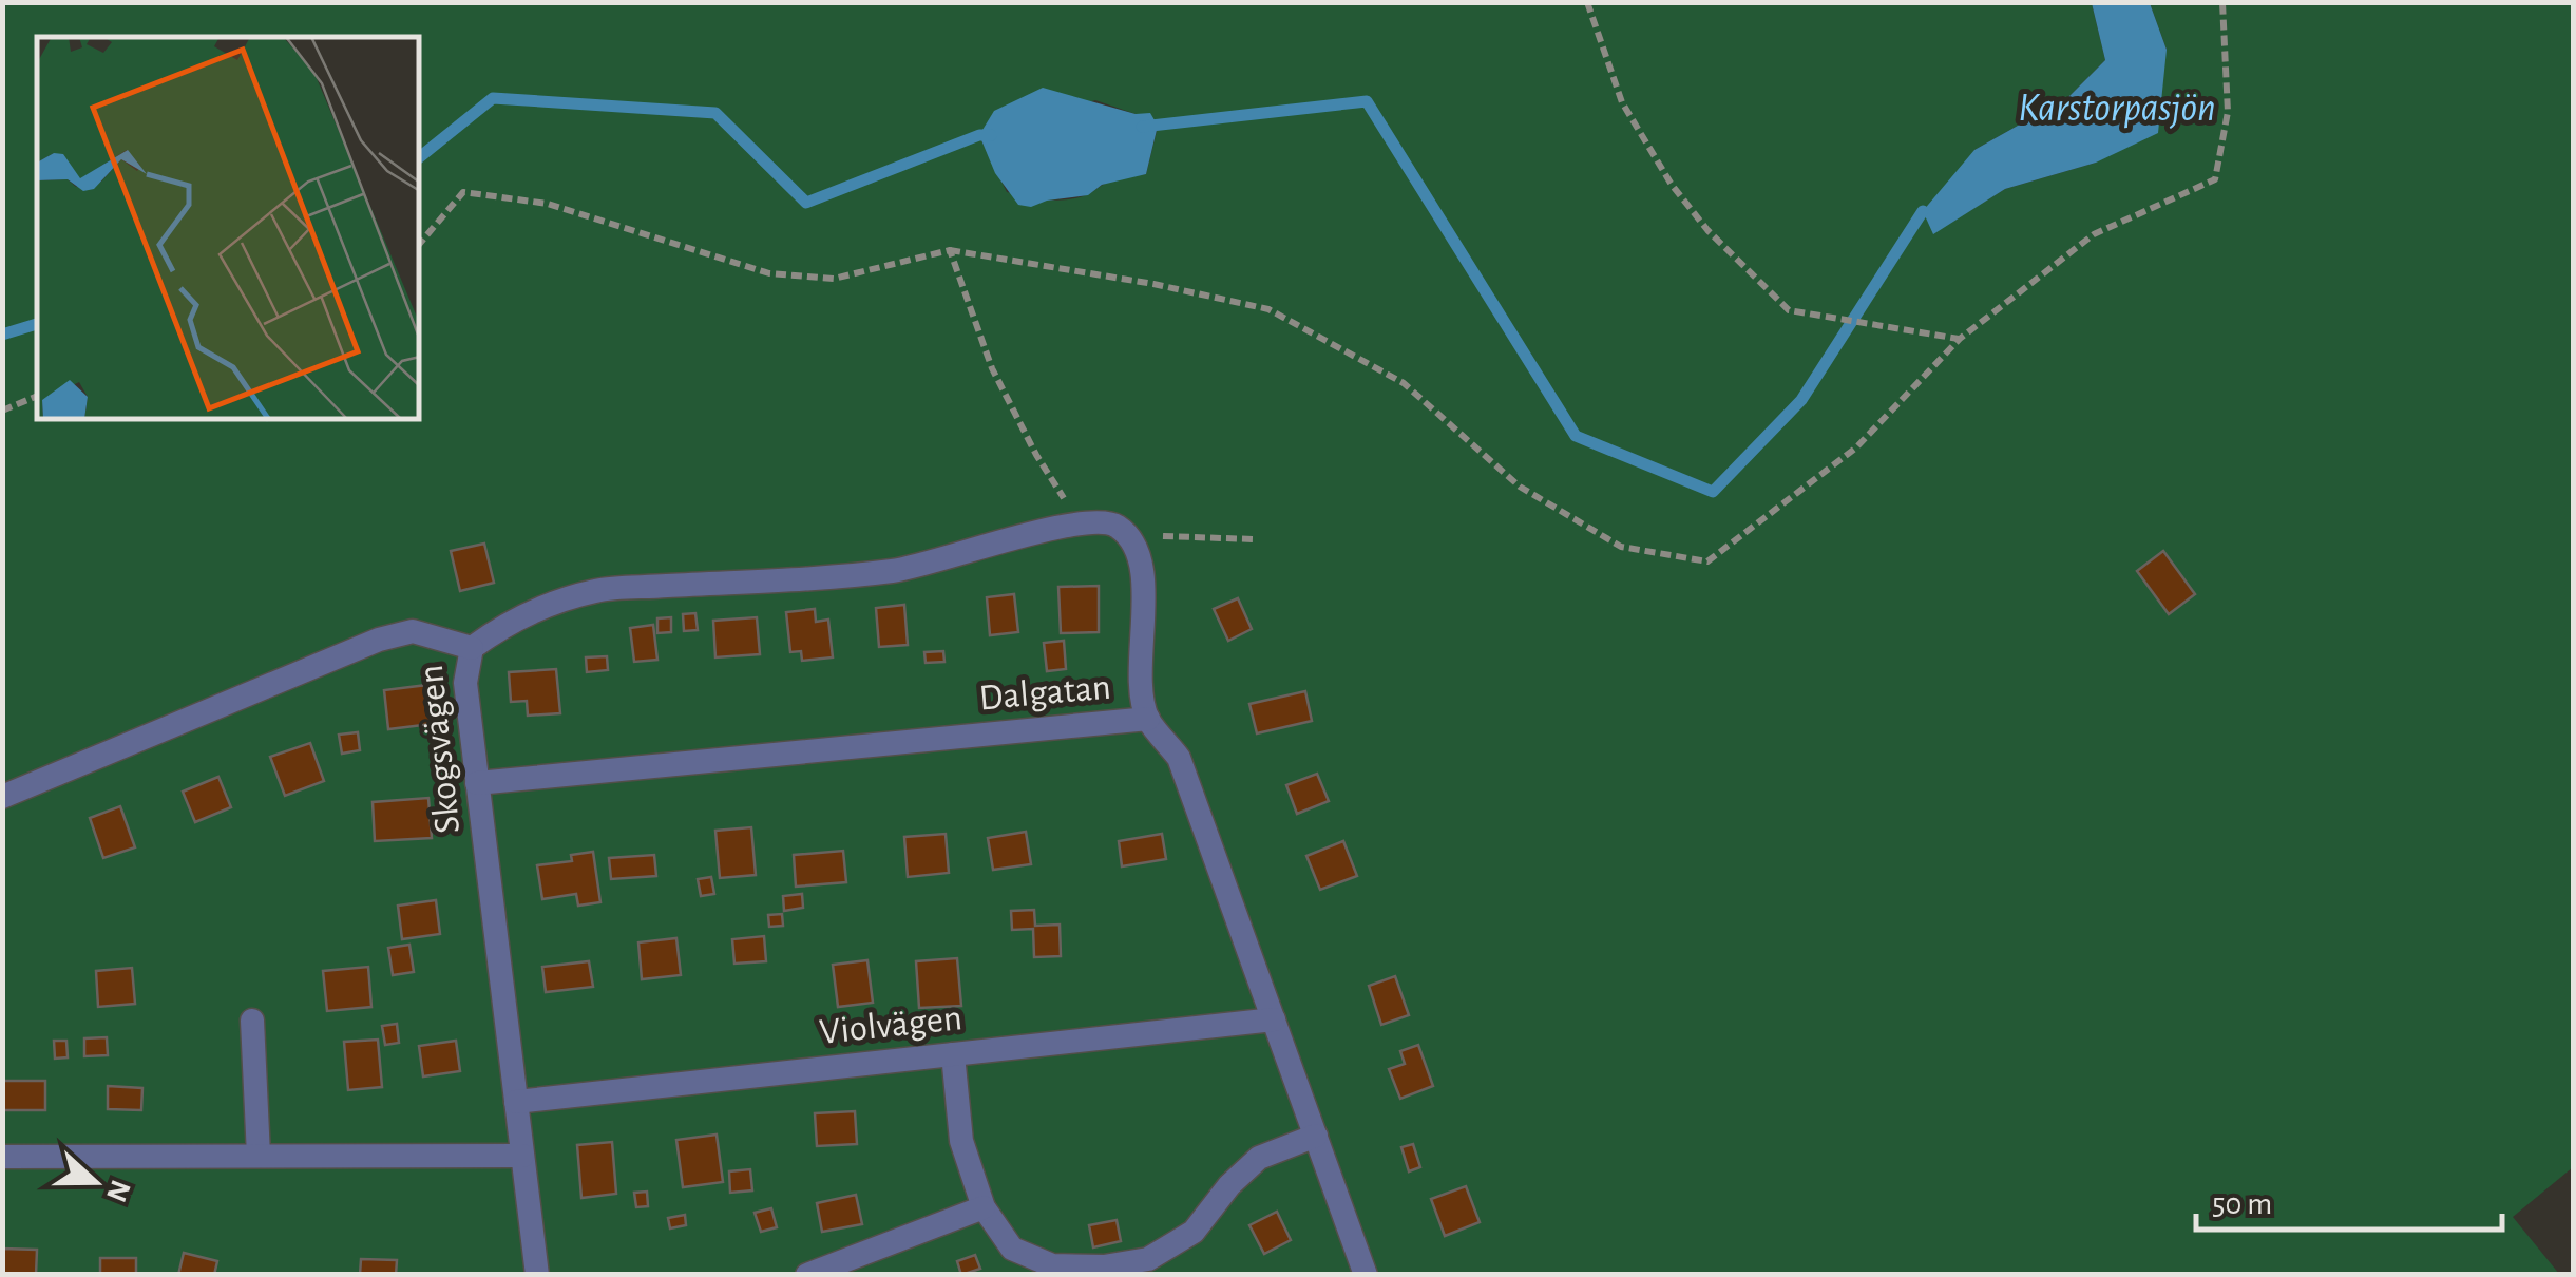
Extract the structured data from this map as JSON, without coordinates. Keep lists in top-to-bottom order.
{
  "streets": {
    "lane": ["Dalgatan", "Skogsvägen", "Violvägen"]
  },
  "crossings": [
    ["Dalgatan", "Skogsvägen"],
    ["Dalgatan", "Violvägen"],
    ["Skogsvägen", "Violvägen"]
  ],
  "water": ["Karstorpasjön"],
  "scale_bar": "50 m",
  "north": "right"
}
